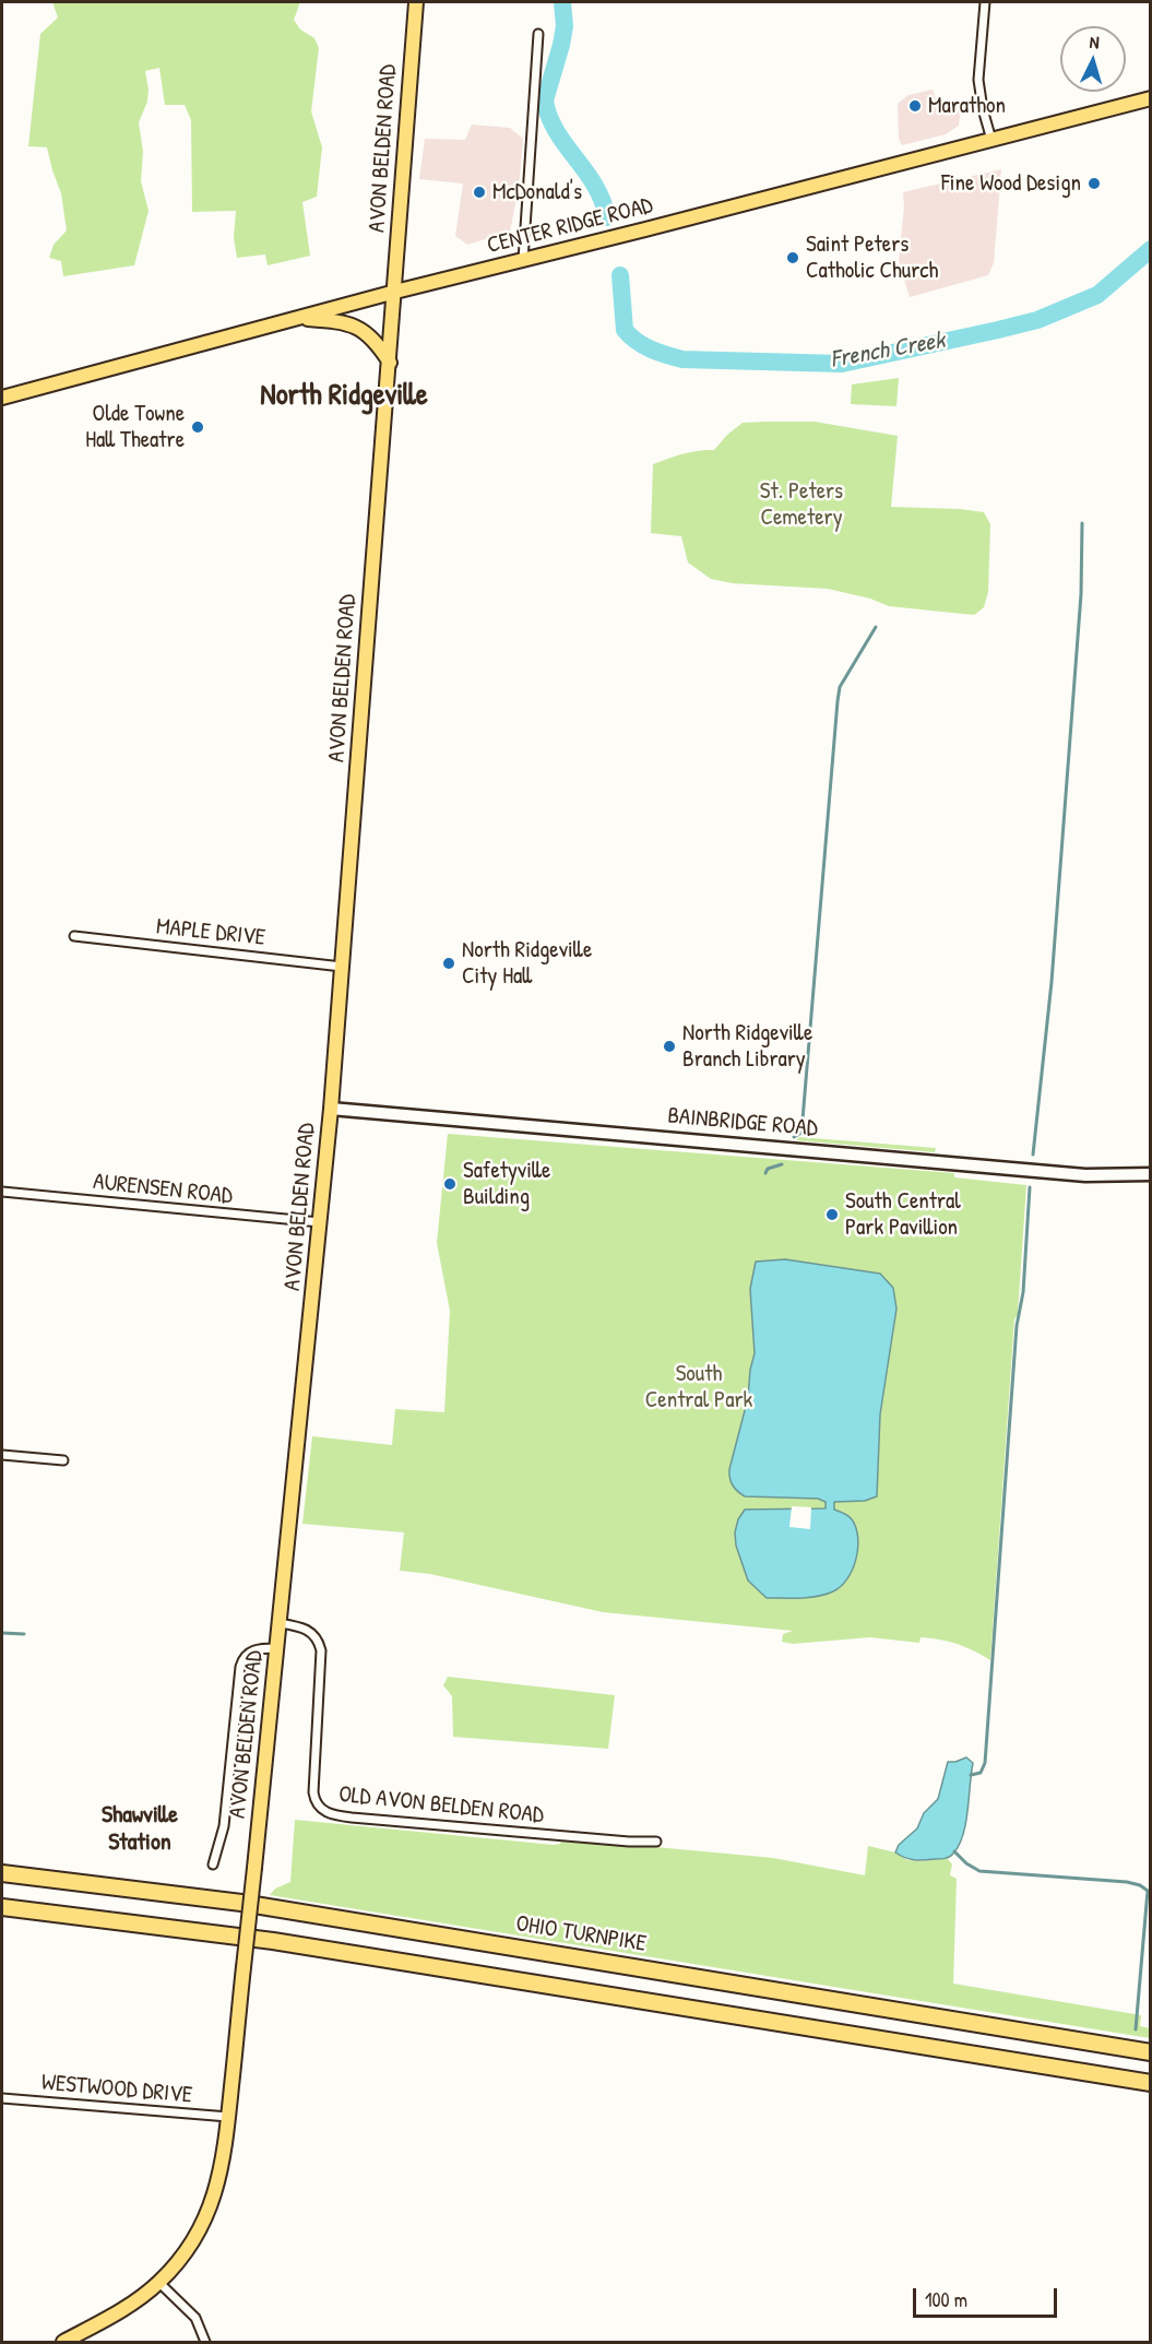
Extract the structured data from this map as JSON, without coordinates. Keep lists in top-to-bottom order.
{
  "streets": {
    "highway": ["OHIO TURNPIKE"],
    "main road": ["AVON BELDEN ROAD", "CENTER RIDGE ROAD"],
    "street": [
      "MAPLE DRIVE",
      "BAINBRIDGE ROAD",
      "AURENSEN ROAD",
      "OLD AVON BELDEN ROAD",
      "WESTWOOD DRIVE"
    ]
  },
  "crossings": [
    ["AVON BELDEN ROAD", "CENTER RIDGE ROAD"],
    ["AVON BELDEN ROAD", "MAPLE DRIVE"],
    ["AVON BELDEN ROAD", "BAINBRIDGE ROAD"],
    ["AVON BELDEN ROAD", "AURENSEN ROAD"],
    ["AVON BELDEN ROAD", "OLD AVON BELDEN ROAD"],
    ["AVON BELDEN ROAD", "WESTWOOD DRIVE"]
  ],
  "districts": ["North Ridgeville", "Shawville Station"],
  "water": ["French Creek"],
  "parks": ["St. Peters Cemetery", "South Central Park"],
  "places": [
    "Marathon",
    "Fine Wood Design",
    "McDonald's",
    "Saint Peters Catholic Church",
    "Olde Towne Hall Theatre",
    "North Ridgeville City Hall",
    "North Ridgeville Branch Library",
    "Safetyville Building",
    "South Central Park Pavillion"
  ],
  "scale_bar": "100 m",
  "north": "top"
}
